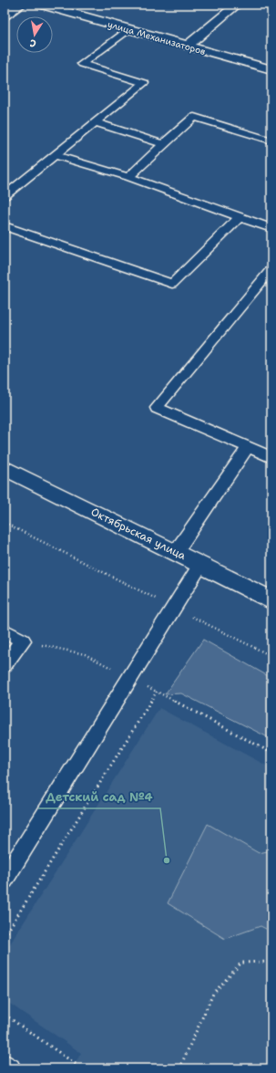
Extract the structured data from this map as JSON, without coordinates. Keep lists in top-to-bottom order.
{
  "streets": {
    "street": ["улица Механизаторов", "Октябрьская улица"]
  },
  "places": ["Детский сад №4"],
  "north": "bottom"
}
